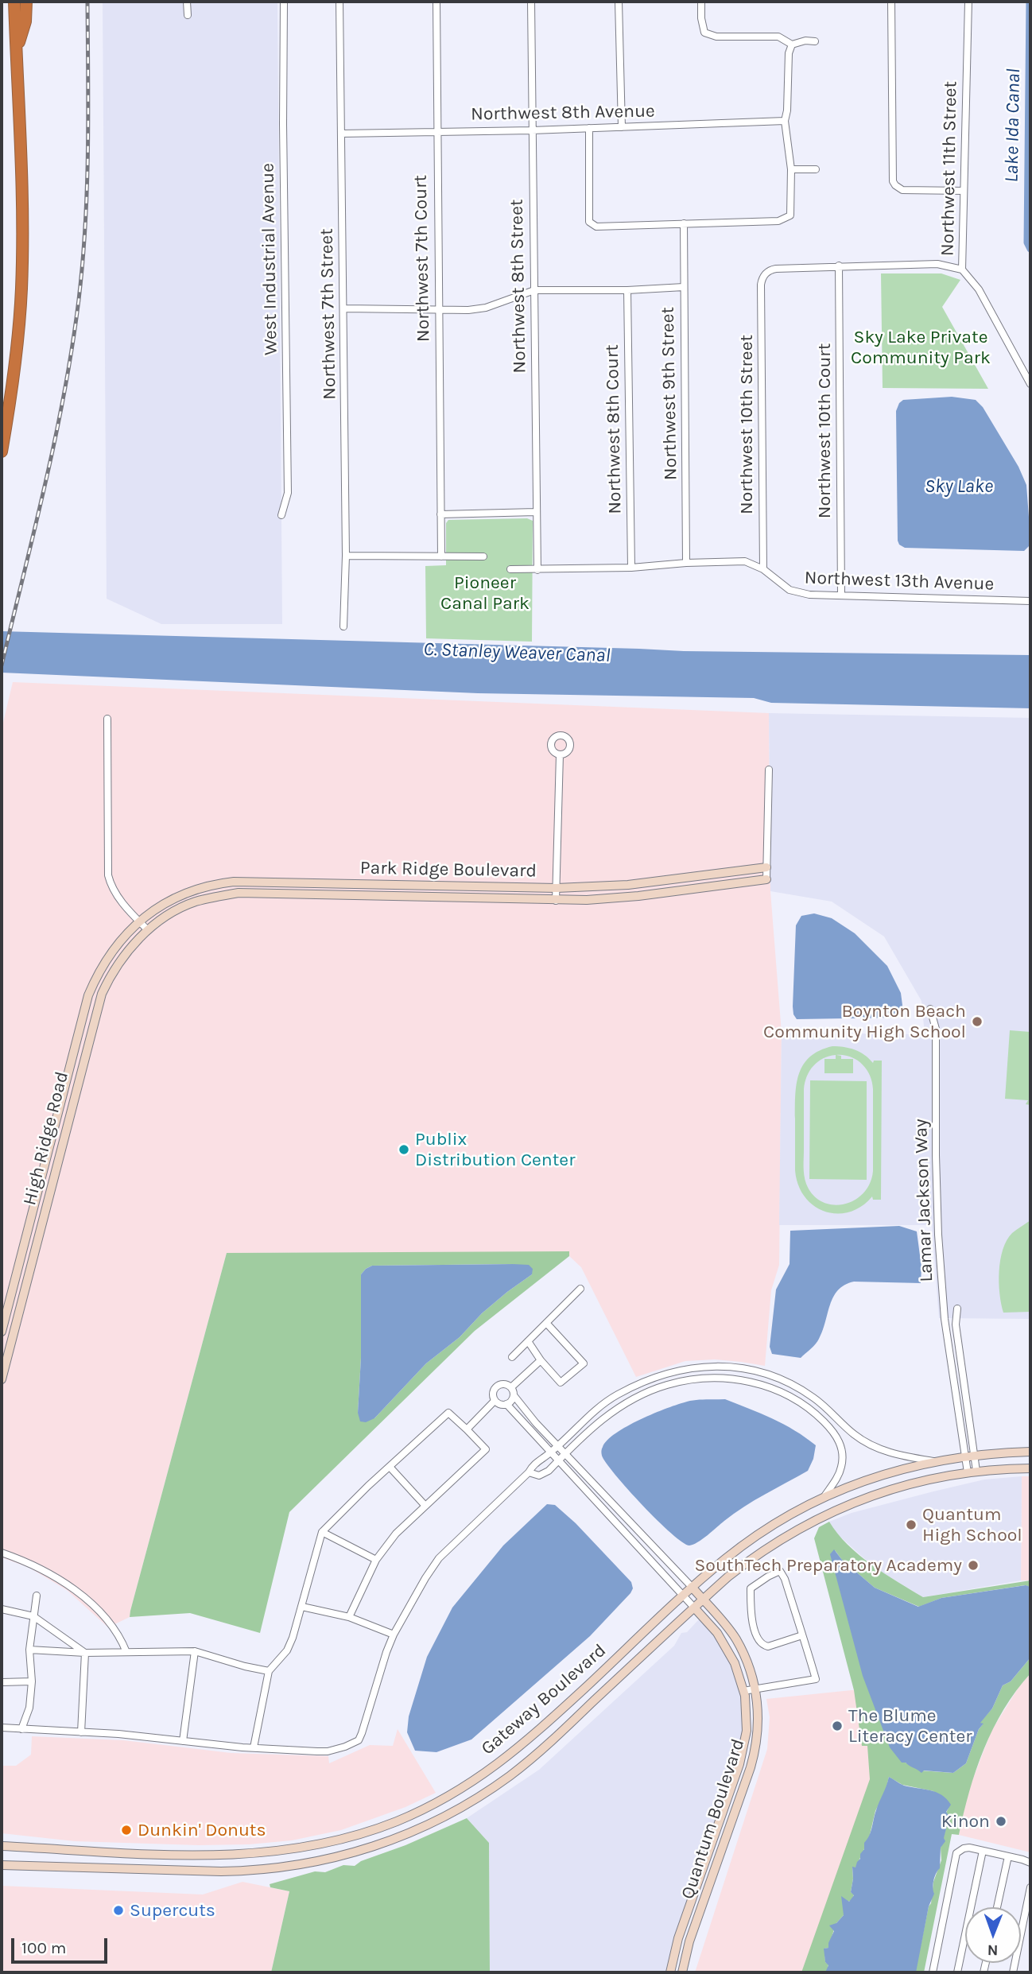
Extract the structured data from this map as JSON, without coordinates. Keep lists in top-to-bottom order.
{
  "streets": {
    "street": [
      "Northwest 8th Avenue",
      "Northwest 11th Street",
      "Northwest 7th Court",
      "West Industrial Avenue",
      "Northwest 8th Street",
      "Northwest 7th Street",
      "Northwest 9th Street",
      "Northwest 10th Street",
      "Northwest 8th Court",
      "Northwest 10th Court",
      "Northwest 13th Avenue",
      "Park Ridge Boulevard",
      "High Ridge Road",
      "Lamar Jackson Way",
      "Gateway Boulevard",
      "Quantum Boulevard"
    ]
  },
  "crossings": [
    ["Northwest 8th Avenue", "Northwest 7th Court"],
    ["Northwest 8th Avenue", "Northwest 8th Street"],
    ["Northwest 8th Avenue", "Northwest 7th Street"],
    ["Northwest 8th Street", "Northwest 13th Avenue"],
    ["Northwest 9th Street", "Northwest 13th Avenue"],
    ["Northwest 10th Street", "Northwest 10th Court"],
    ["Northwest 10th Street", "Northwest 13th Avenue"],
    ["Northwest 8th Court", "Northwest 13th Avenue"],
    ["Northwest 10th Court", "Northwest 13th Avenue"],
    ["Park Ridge Boulevard", "High Ridge Road"],
    ["Lamar Jackson Way", "Gateway Boulevard"],
    ["Gateway Boulevard", "Quantum Boulevard"]
  ],
  "water": ["Lake Ida Canal", "Sky Lake", "C. Stanley Weaver Canal"],
  "parks": ["Sky Lake Private Community Park", "Pioneer Canal Park"],
  "places": [
    "Boynton Beach Community High School",
    "Publix Distribution Center",
    "Quantum High School",
    "SouthTech Preparatory Academy",
    "The Blume Literacy Center",
    "Kinon",
    "Dunkin' Donuts",
    "Supercuts"
  ],
  "scale_bar": "100 m",
  "north": "bottom"
}
